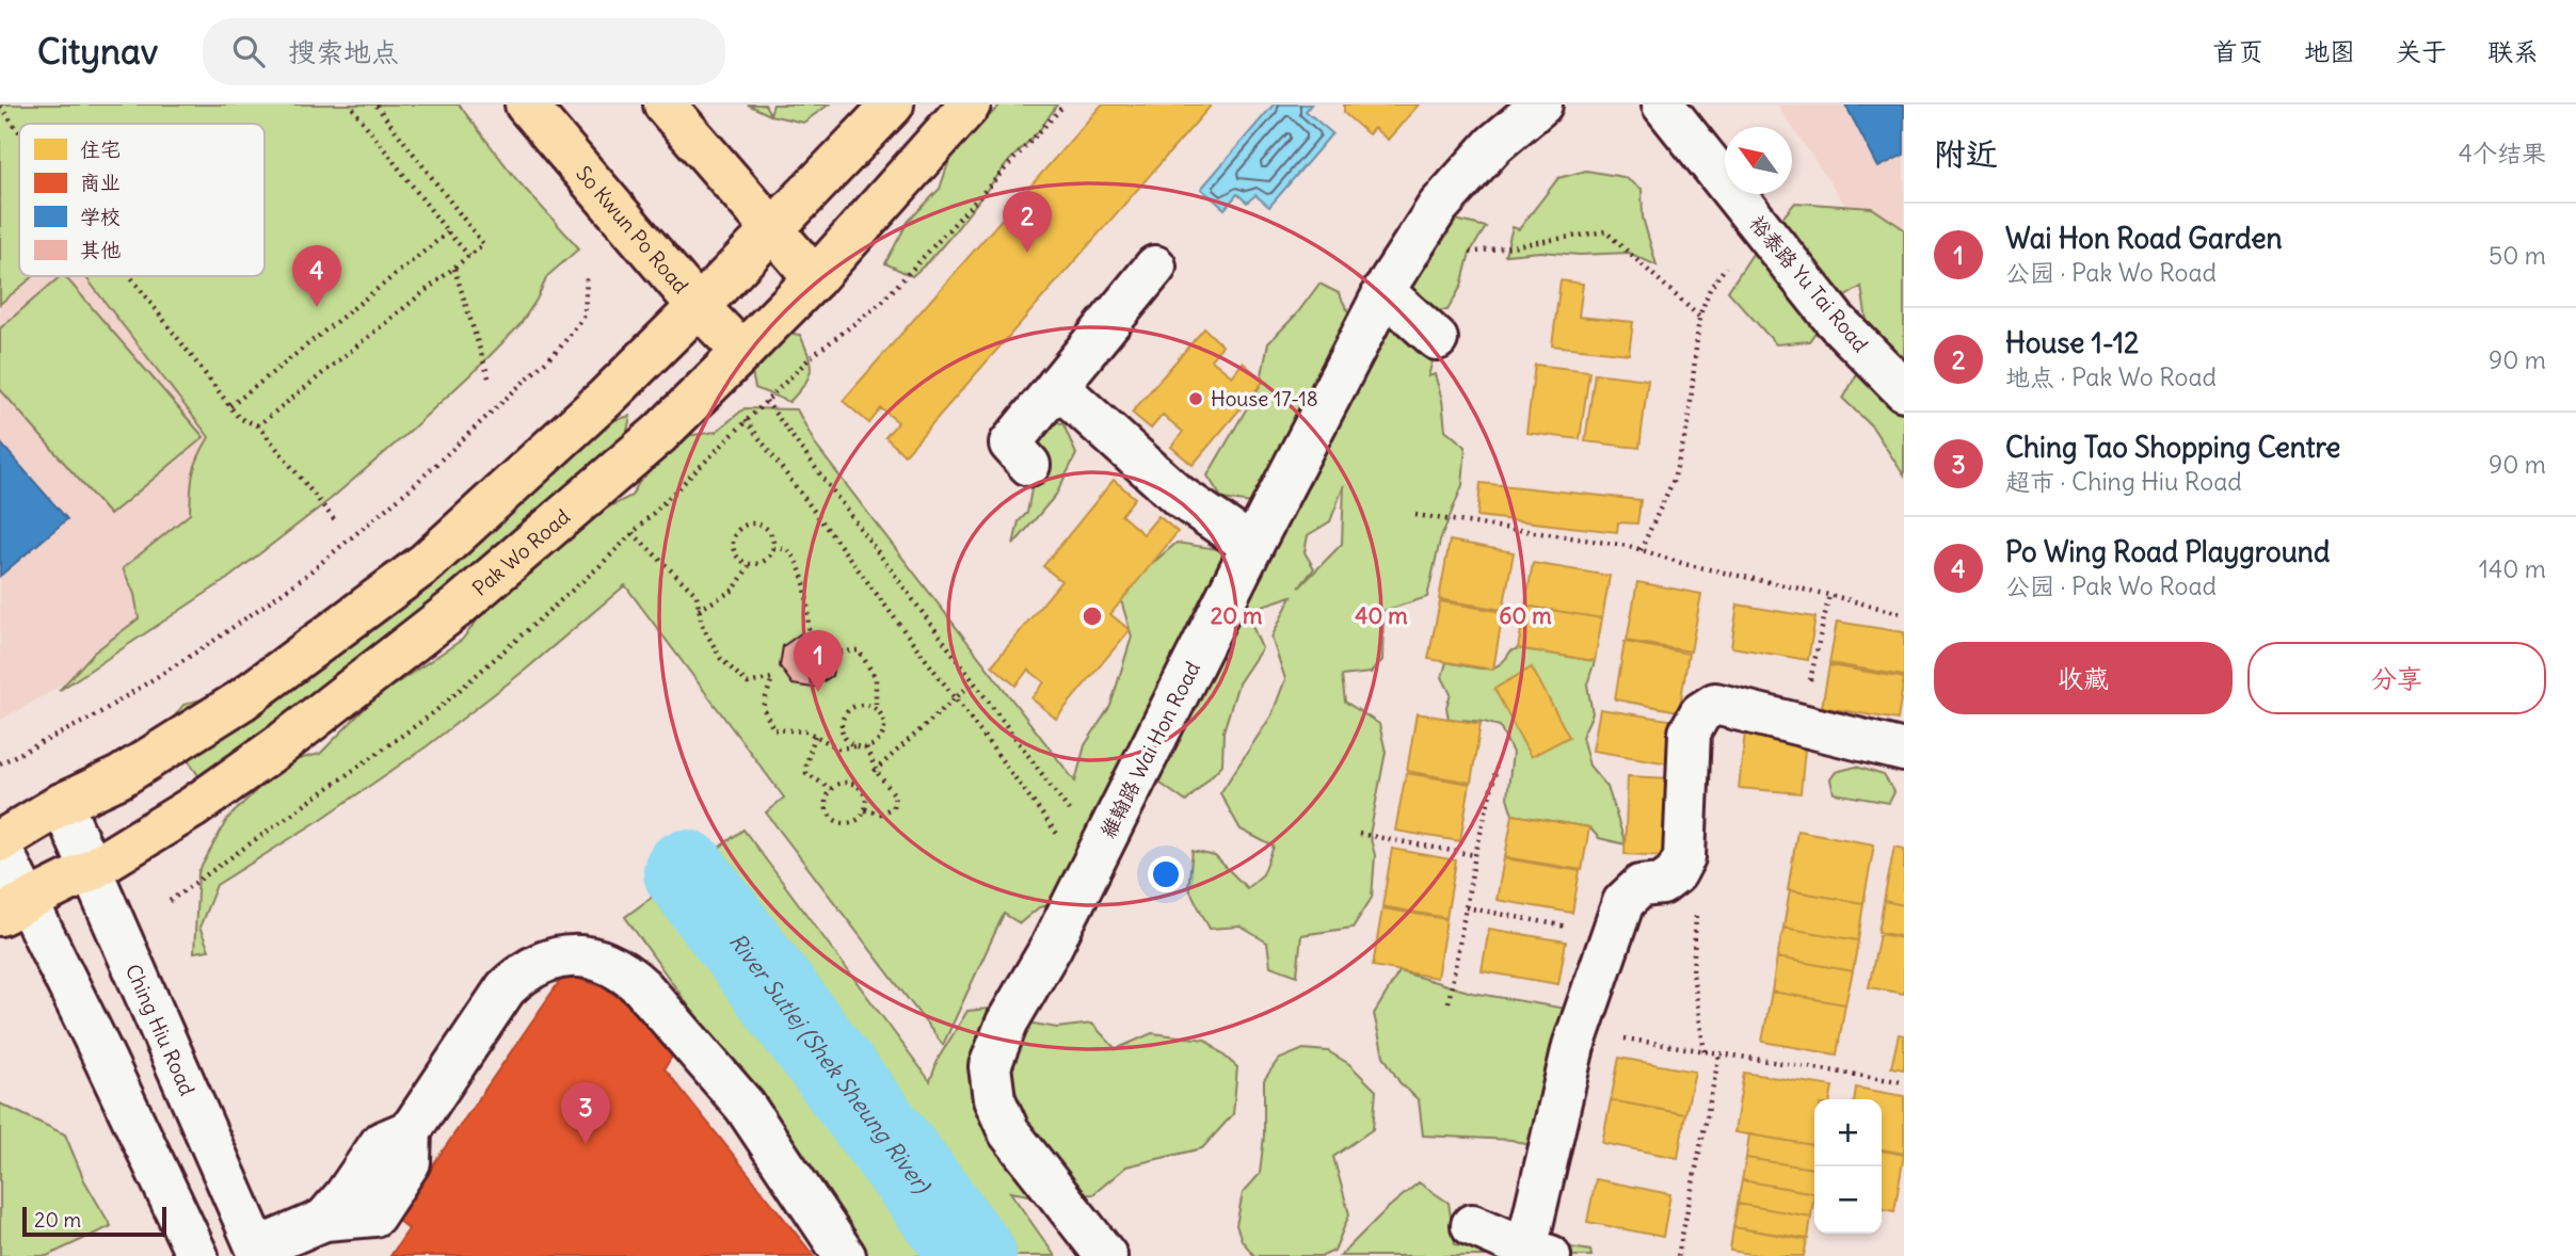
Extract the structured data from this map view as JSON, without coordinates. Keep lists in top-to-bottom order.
{
  "streets": {
    "main road": ["So Kwun Po Road", "Pak Wo Road"],
    "street": ["裕泰路 Yu Tai Road", "維翰路 Wai Hon Road", "Ching Hiu Road"]
  },
  "crossings": [
    ["So Kwun Po Road", "Pak Wo Road"],
    ["Pak Wo Road", "Ching Hiu Road"]
  ],
  "water": ["River Sutlej (Shek Sheung River)"],
  "places": ["House 17-18"],
  "legend": [
    "住宅",
    "商业",
    "学校",
    "其他"
  ],
  "scale_bar": "20 m",
  "north": "top left",
  "page": {
    "header": "Citynav",
    "search": "搜索地点",
    "nav": [
      "首页",
      "地图",
      "关于",
      "联系"
    ],
    "heading": ["附近", "4个结果"],
    "pins": [
      "2",
      "4",
      "1",
      "3"
    ],
    "list": [
      {
        "mark": "1",
        "name": "Wai Hon Road Garden",
        "note": "公园 · Pak Wo Road",
        "value": "50 m"
      },
      {
        "mark": "2",
        "name": "House 1-12",
        "note": "地点 · Pak Wo Road",
        "value": "90 m"
      },
      {
        "mark": "3",
        "name": "Ching Tao Shopping Centre",
        "note": "超市 · Ching Hiu Road",
        "value": "90 m"
      },
      {
        "mark": "4",
        "name": "Po Wing Road Playground",
        "note": "公园 · Pak Wo Road",
        "value": "140 m"
      }
    ],
    "buttons": ["收藏", "分享"],
    "map_buttons": ["+", "−"],
    "scale": "20 m"
  },
  "rings": ["20 m", "40 m", "60 m"]
}
